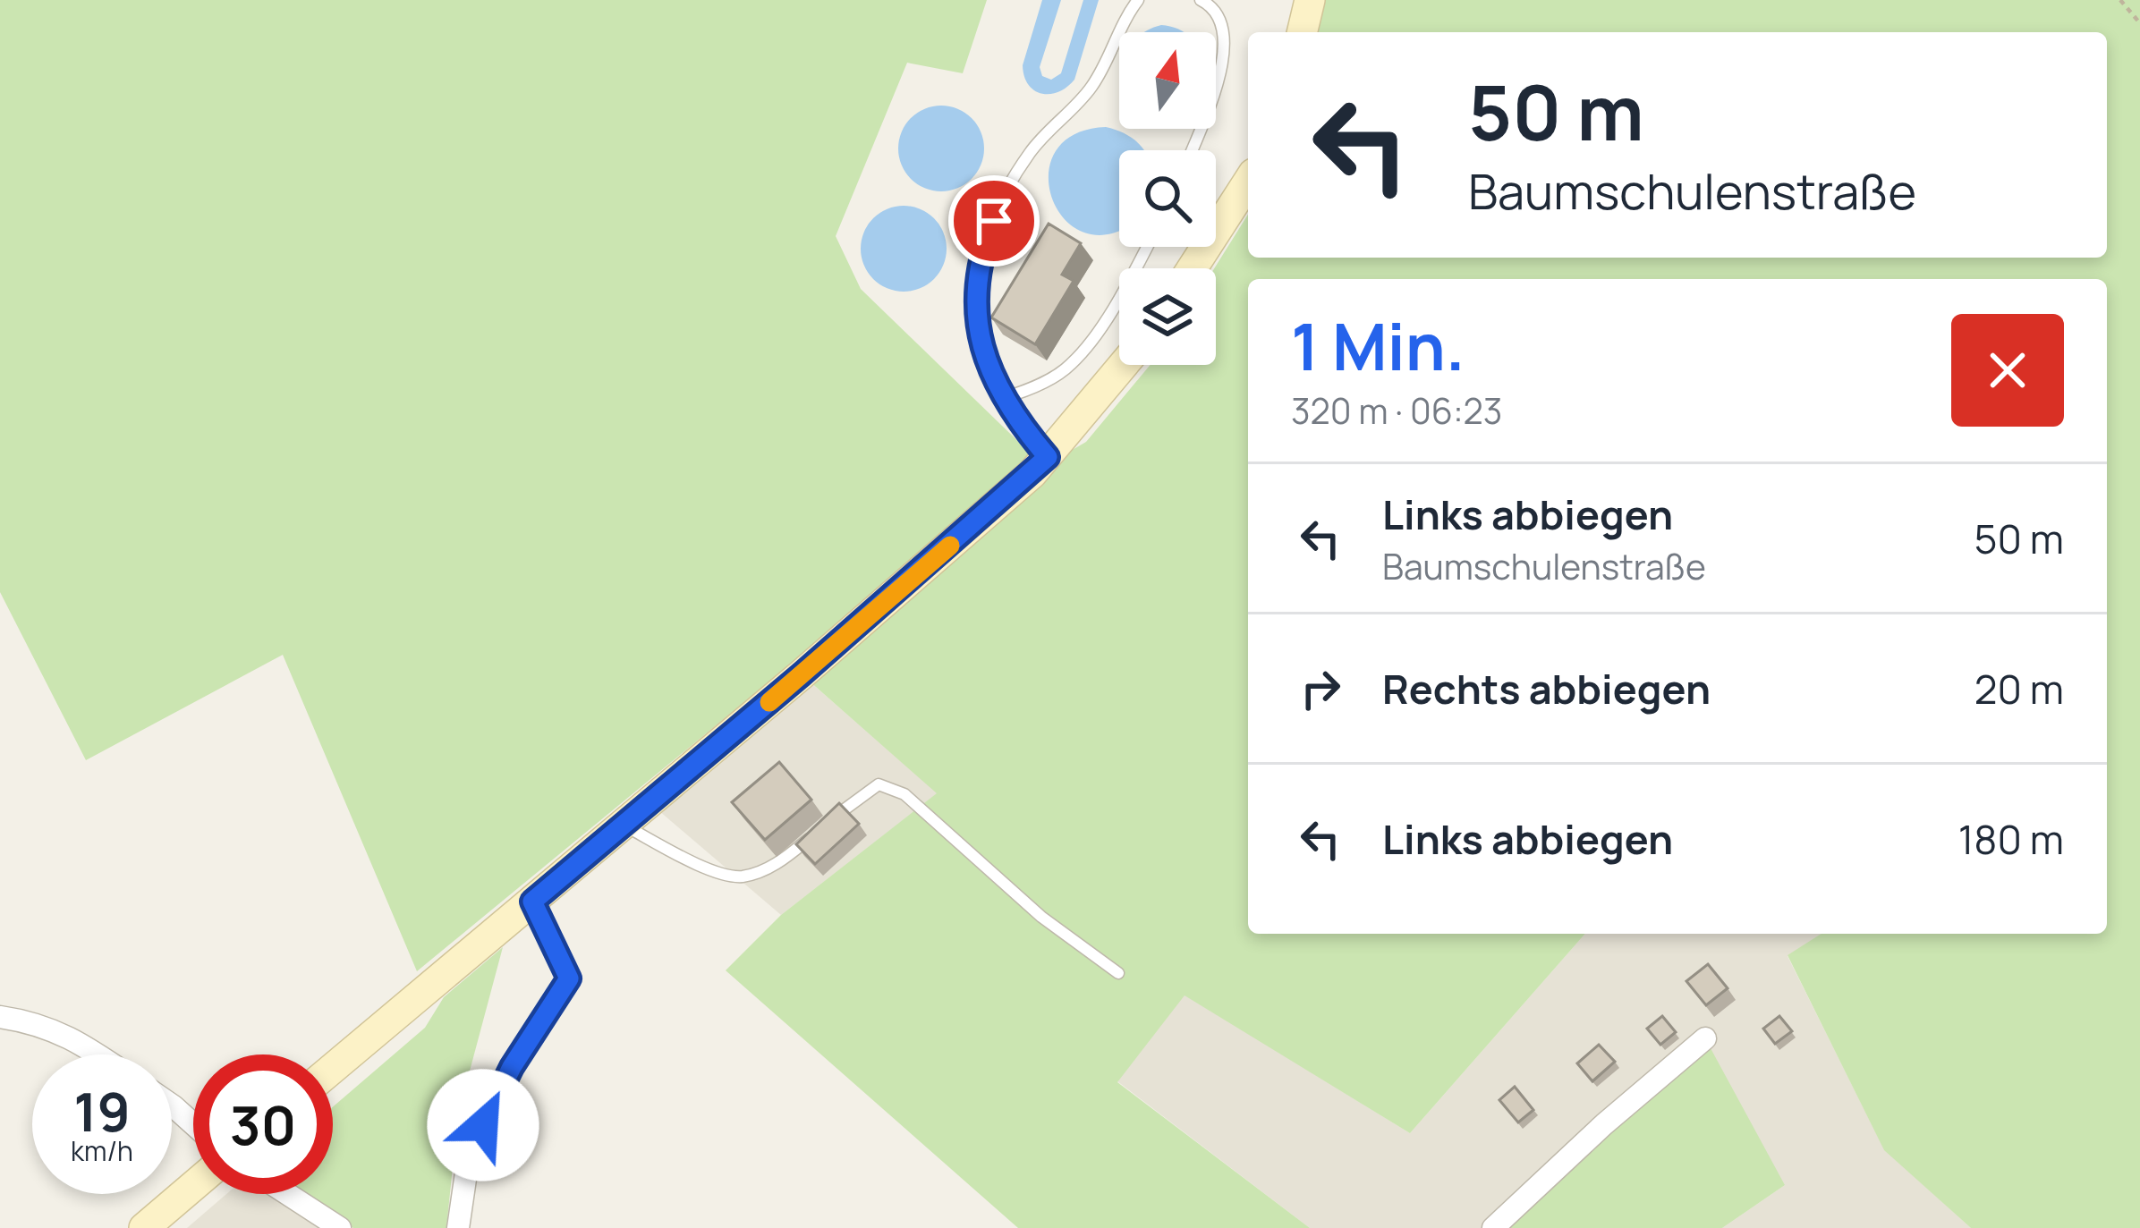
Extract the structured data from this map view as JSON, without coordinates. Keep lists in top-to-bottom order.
{
  "north": "top",
  "page": {
    "turn": ["50 m", "Baumschulenstraße"],
    "heading": ["1 Min.", "320 m · 06:23"],
    "list": [
      {
        "name": "Links abbiegen",
        "note": "Baumschulenstraße",
        "value": "50 m"
      },
      {
        "name": "Rechts abbiegen",
        "value": "20 m"
      },
      {
        "name": "Links abbiegen",
        "value": "180 m"
      }
    ],
    "speed": "19 km/h",
    "limit": "30"
  }
}
